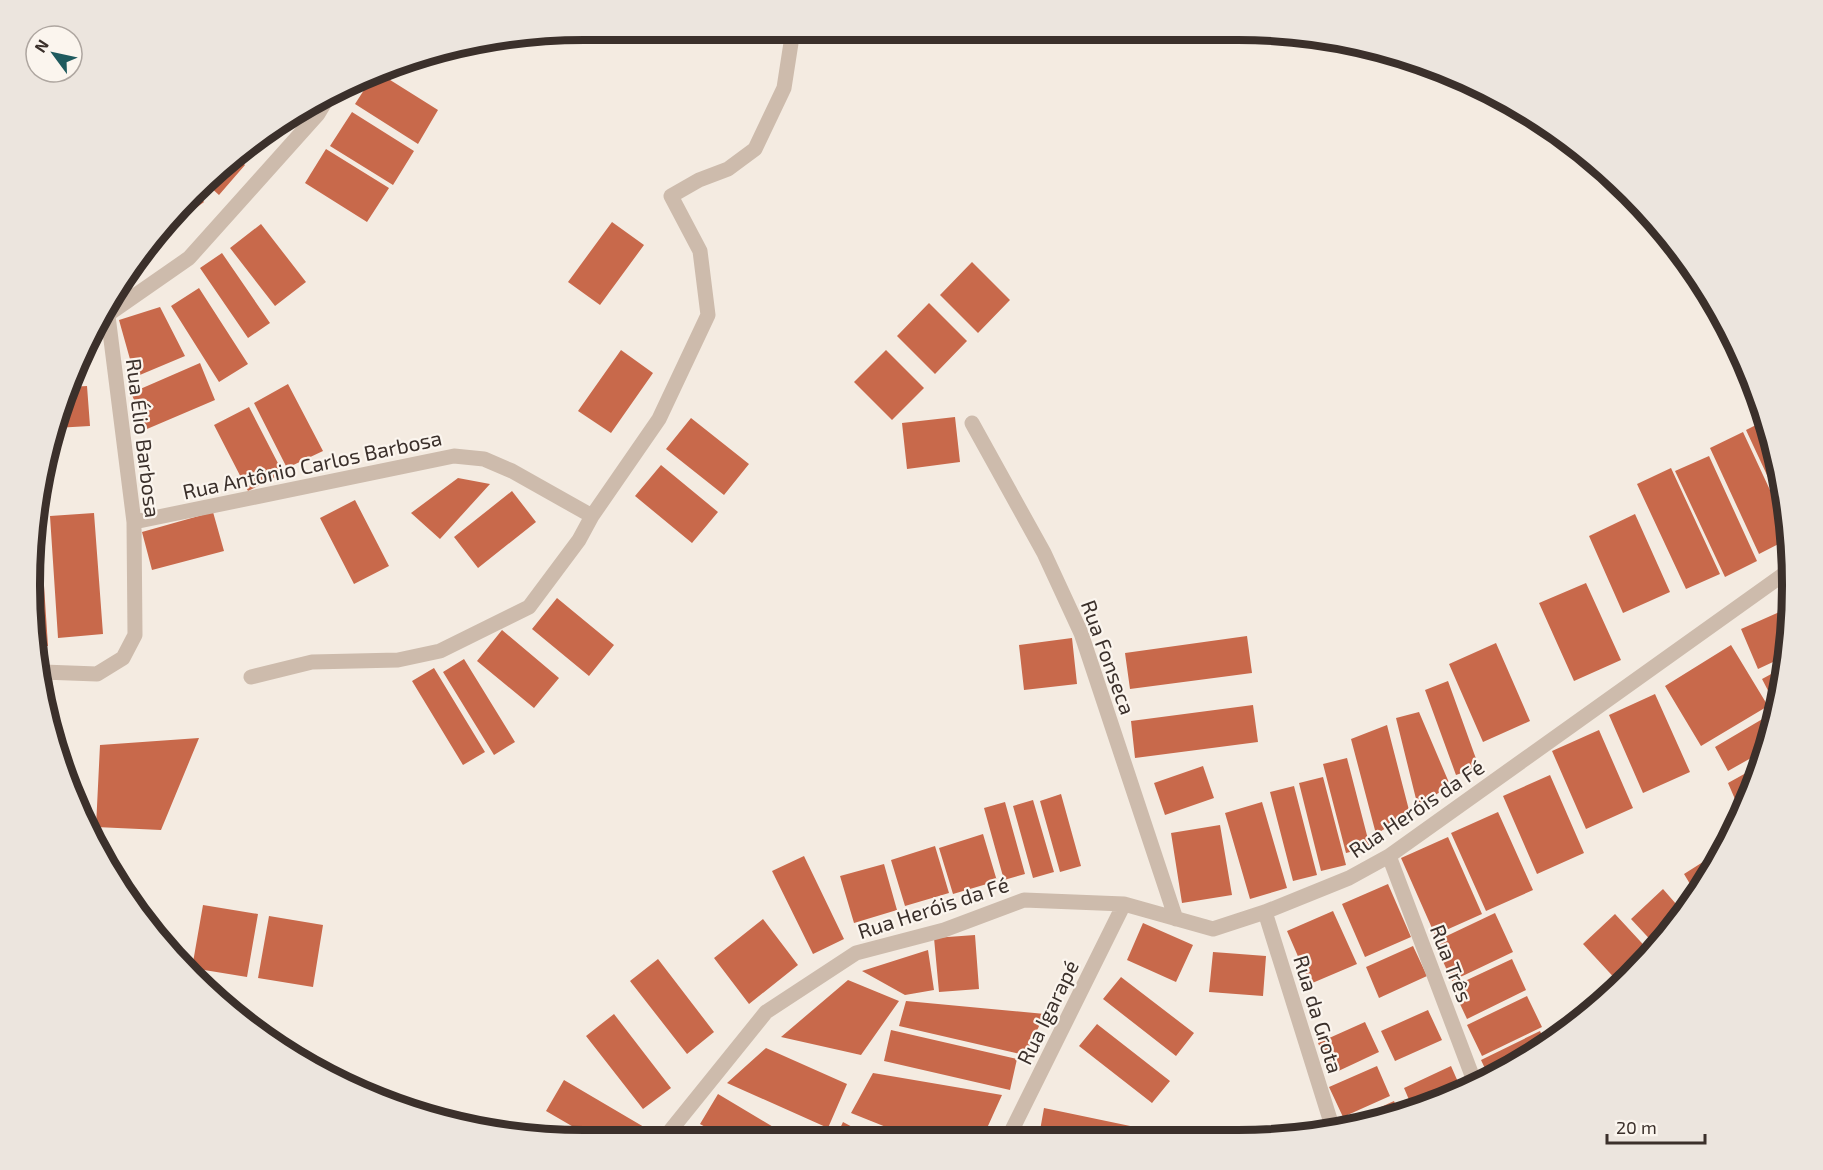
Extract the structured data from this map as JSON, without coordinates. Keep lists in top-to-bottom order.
{
  "streets": {
    "street": [
      "Rua Élio Barbosa",
      "Rua Antônio Carlos Barbosa",
      "Rua Fonseca",
      "Rua Heróis da Fé",
      "Rua Três",
      "Rua Igarapé",
      "Rua da Grota"
    ]
  },
  "crossings": [
    ["Rua Élio Barbosa", "Rua Antônio Carlos Barbosa"],
    ["Rua Fonseca", "Rua Heróis da Fé"],
    ["Rua Heróis da Fé", "Rua Três"],
    ["Rua Heróis da Fé", "Rua Igarapé"],
    ["Rua Heróis da Fé", "Rua da Grota"]
  ],
  "scale_bar": "20 m",
  "north": "top left"
}
